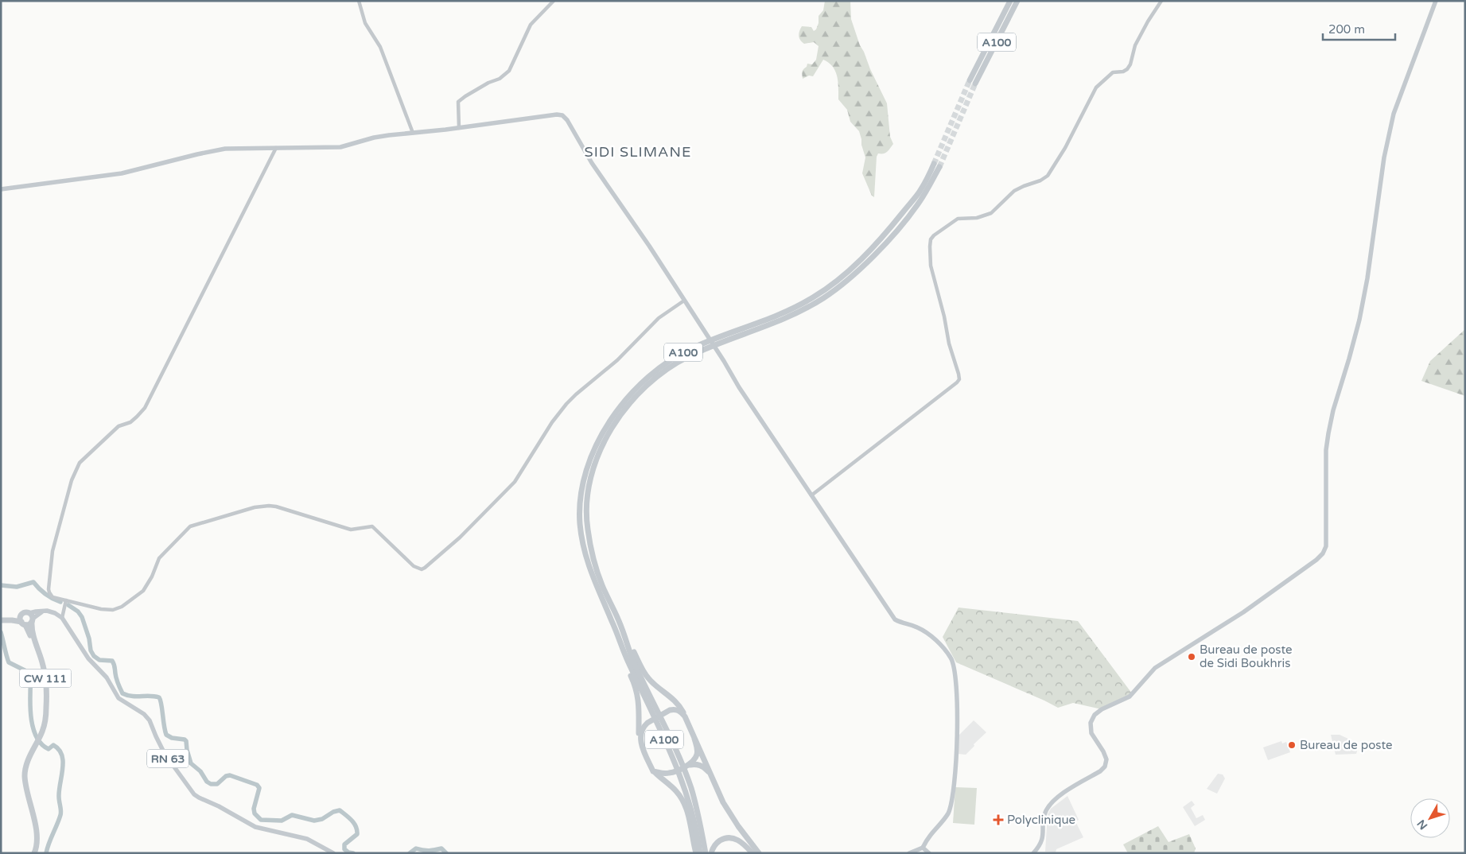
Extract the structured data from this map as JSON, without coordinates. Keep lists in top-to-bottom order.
{
  "streets": {
    "highway": ["A100", "CW 111"],
    "main road": ["RN 63"]
  },
  "districts": ["SIDI SLIMANE"],
  "places": {
    "other": ["Bureau de poste de Sidi Boukhris", "Bureau de poste"],
    "health": ["Polyclinique"]
  },
  "scale_bar": "200 m",
  "north": "bottom left"
}
